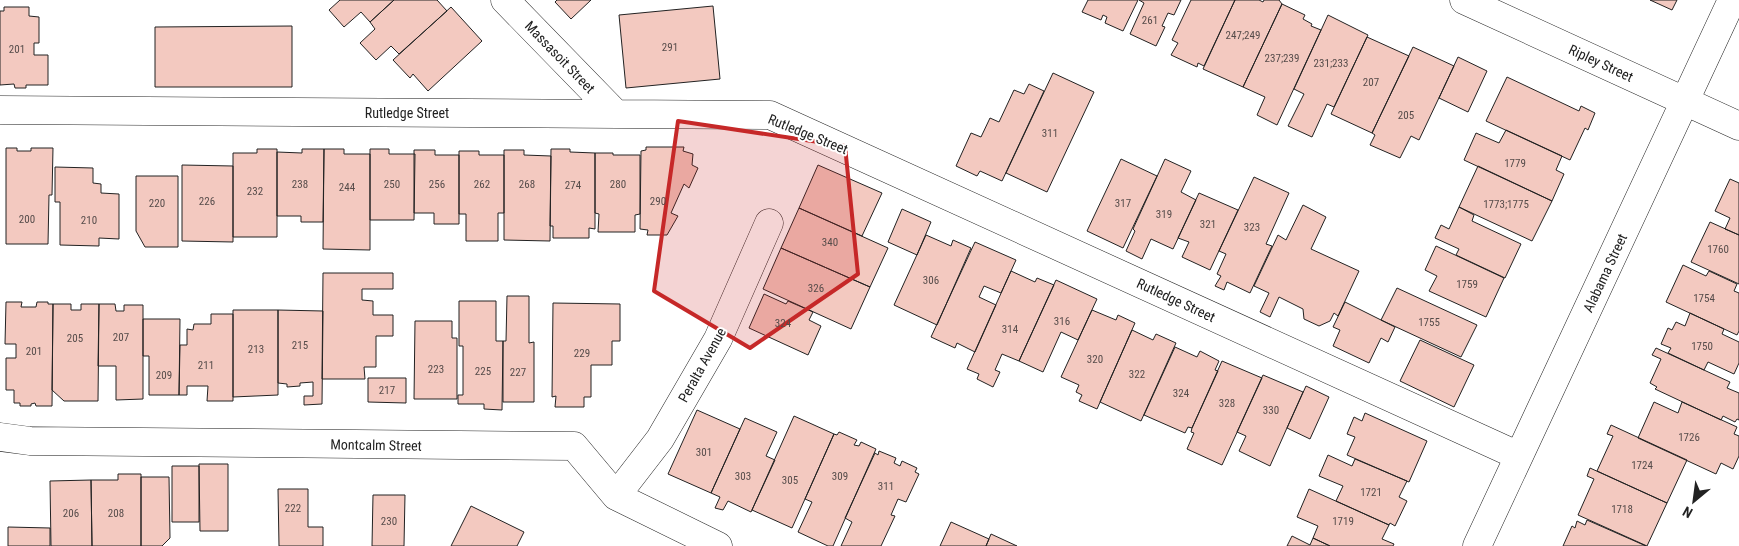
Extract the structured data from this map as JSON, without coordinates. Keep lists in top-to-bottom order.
{
  "streets": {
    "street": [
      "Massasoit Street",
      "Ripley Street",
      "Rutledge Street",
      "Alabama Street",
      "Peralta Avenue",
      "Montcalm Street"
    ]
  },
  "crossings": [
    ["Massasoit Street", "Rutledge Street"],
    ["Ripley Street", "Alabama Street"],
    ["Rutledge Street", "Alabama Street"],
    ["Peralta Avenue", "Montcalm Street"]
  ],
  "house_numbers": [
    "261",
    "247;249",
    "291",
    "201",
    "237;239",
    "231;233",
    "207",
    "205",
    "311",
    "1779",
    "238",
    "250",
    "256",
    "262",
    "268",
    "280",
    "274",
    "244",
    "232",
    "226",
    "290",
    "220",
    "317",
    "1773;1775",
    "319",
    "200",
    "210",
    "321",
    "323",
    "340",
    "1760",
    "306",
    "1759",
    "326",
    "1754",
    "316",
    "1755",
    "324",
    "314",
    "207",
    "205",
    "215",
    "1750",
    "213",
    "201",
    "229",
    "320",
    "211",
    "223",
    "225",
    "227",
    "322",
    "209",
    "217",
    "324",
    "328",
    "330",
    "1726",
    "301",
    "1724",
    "303",
    "309",
    "305",
    "311",
    "1721",
    "222",
    "1718",
    "206",
    "208",
    "230",
    "1719"
  ],
  "north": "bottom left"
}
